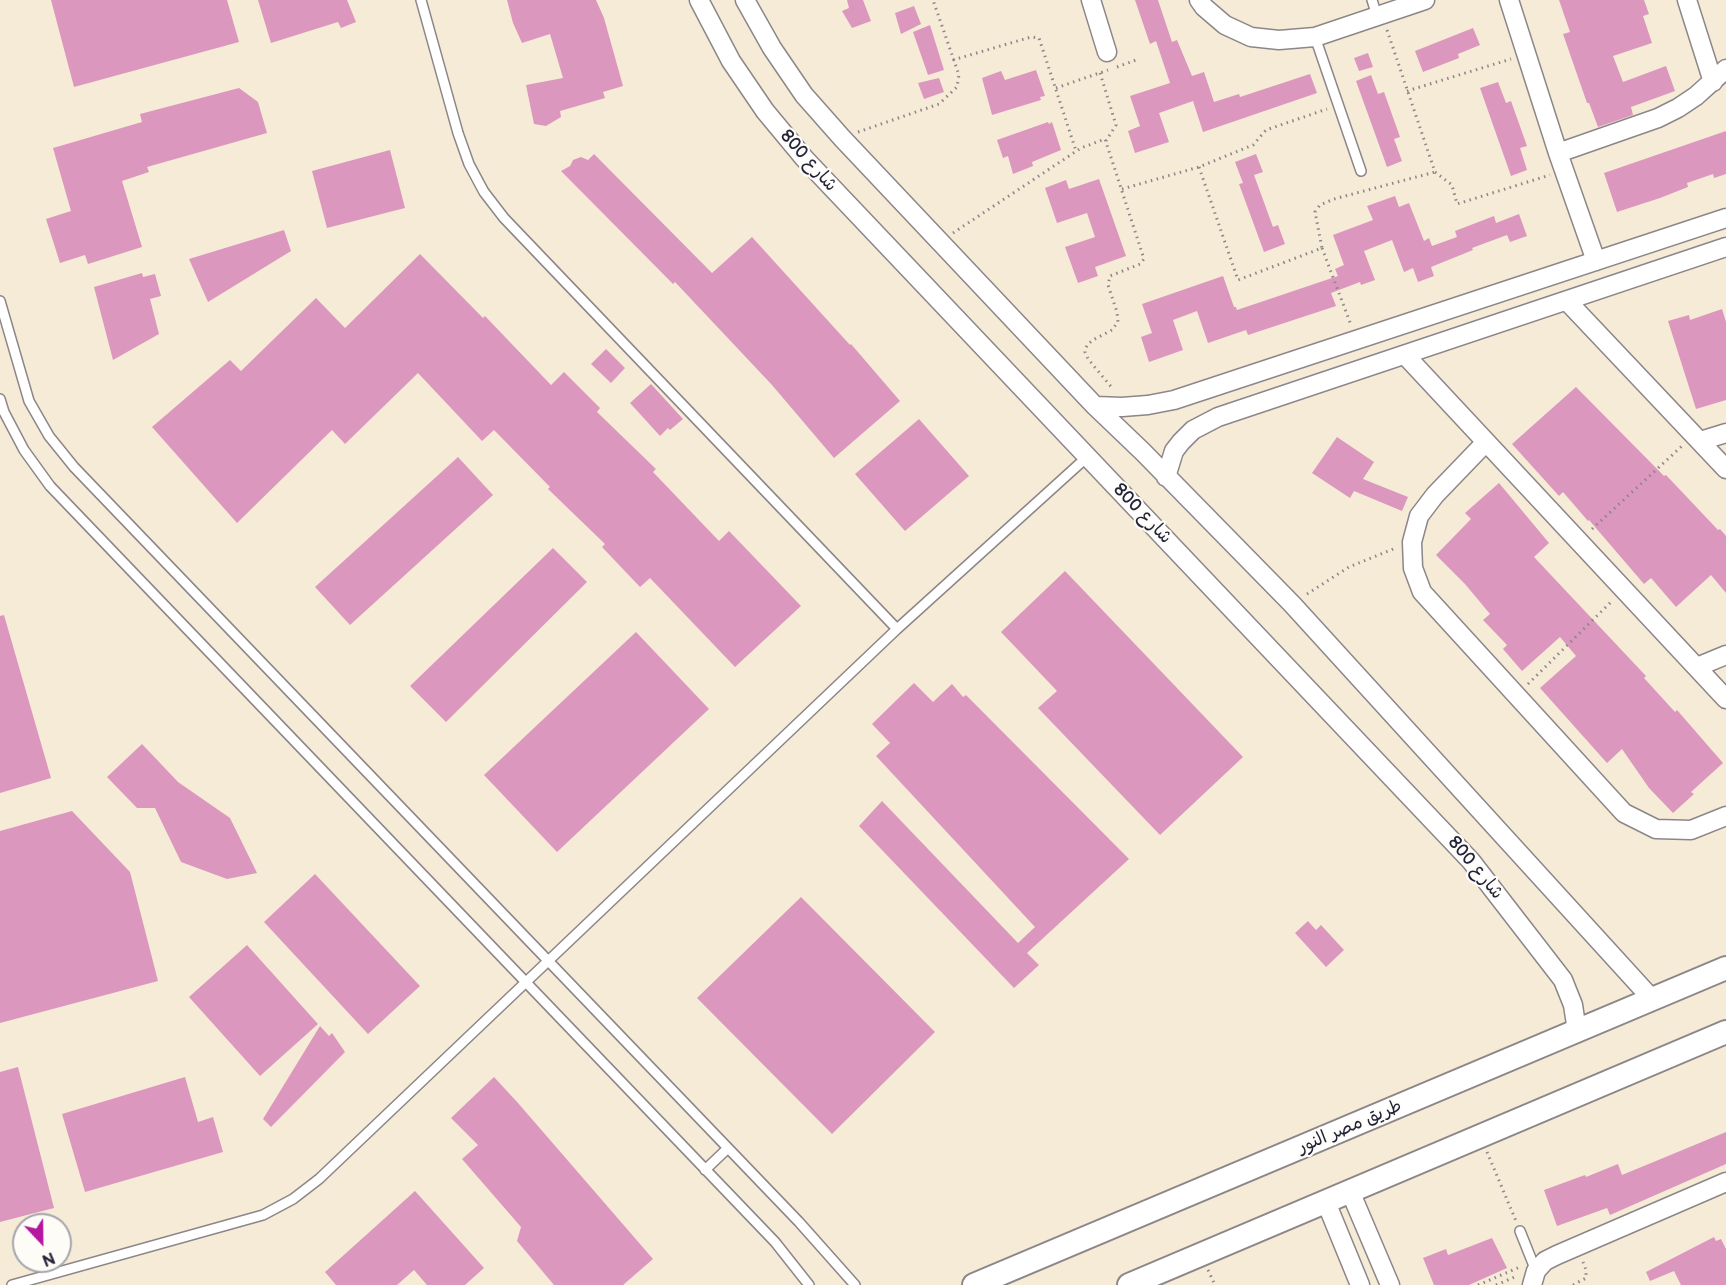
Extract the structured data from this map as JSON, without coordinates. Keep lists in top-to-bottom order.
{
  "streets": {
    "street": ["شارع 800", "طريق مصر النور"]
  },
  "crossings": [
    ["شارع 800", "طريق مصر النور"]
  ],
  "north": "bottom"
}
